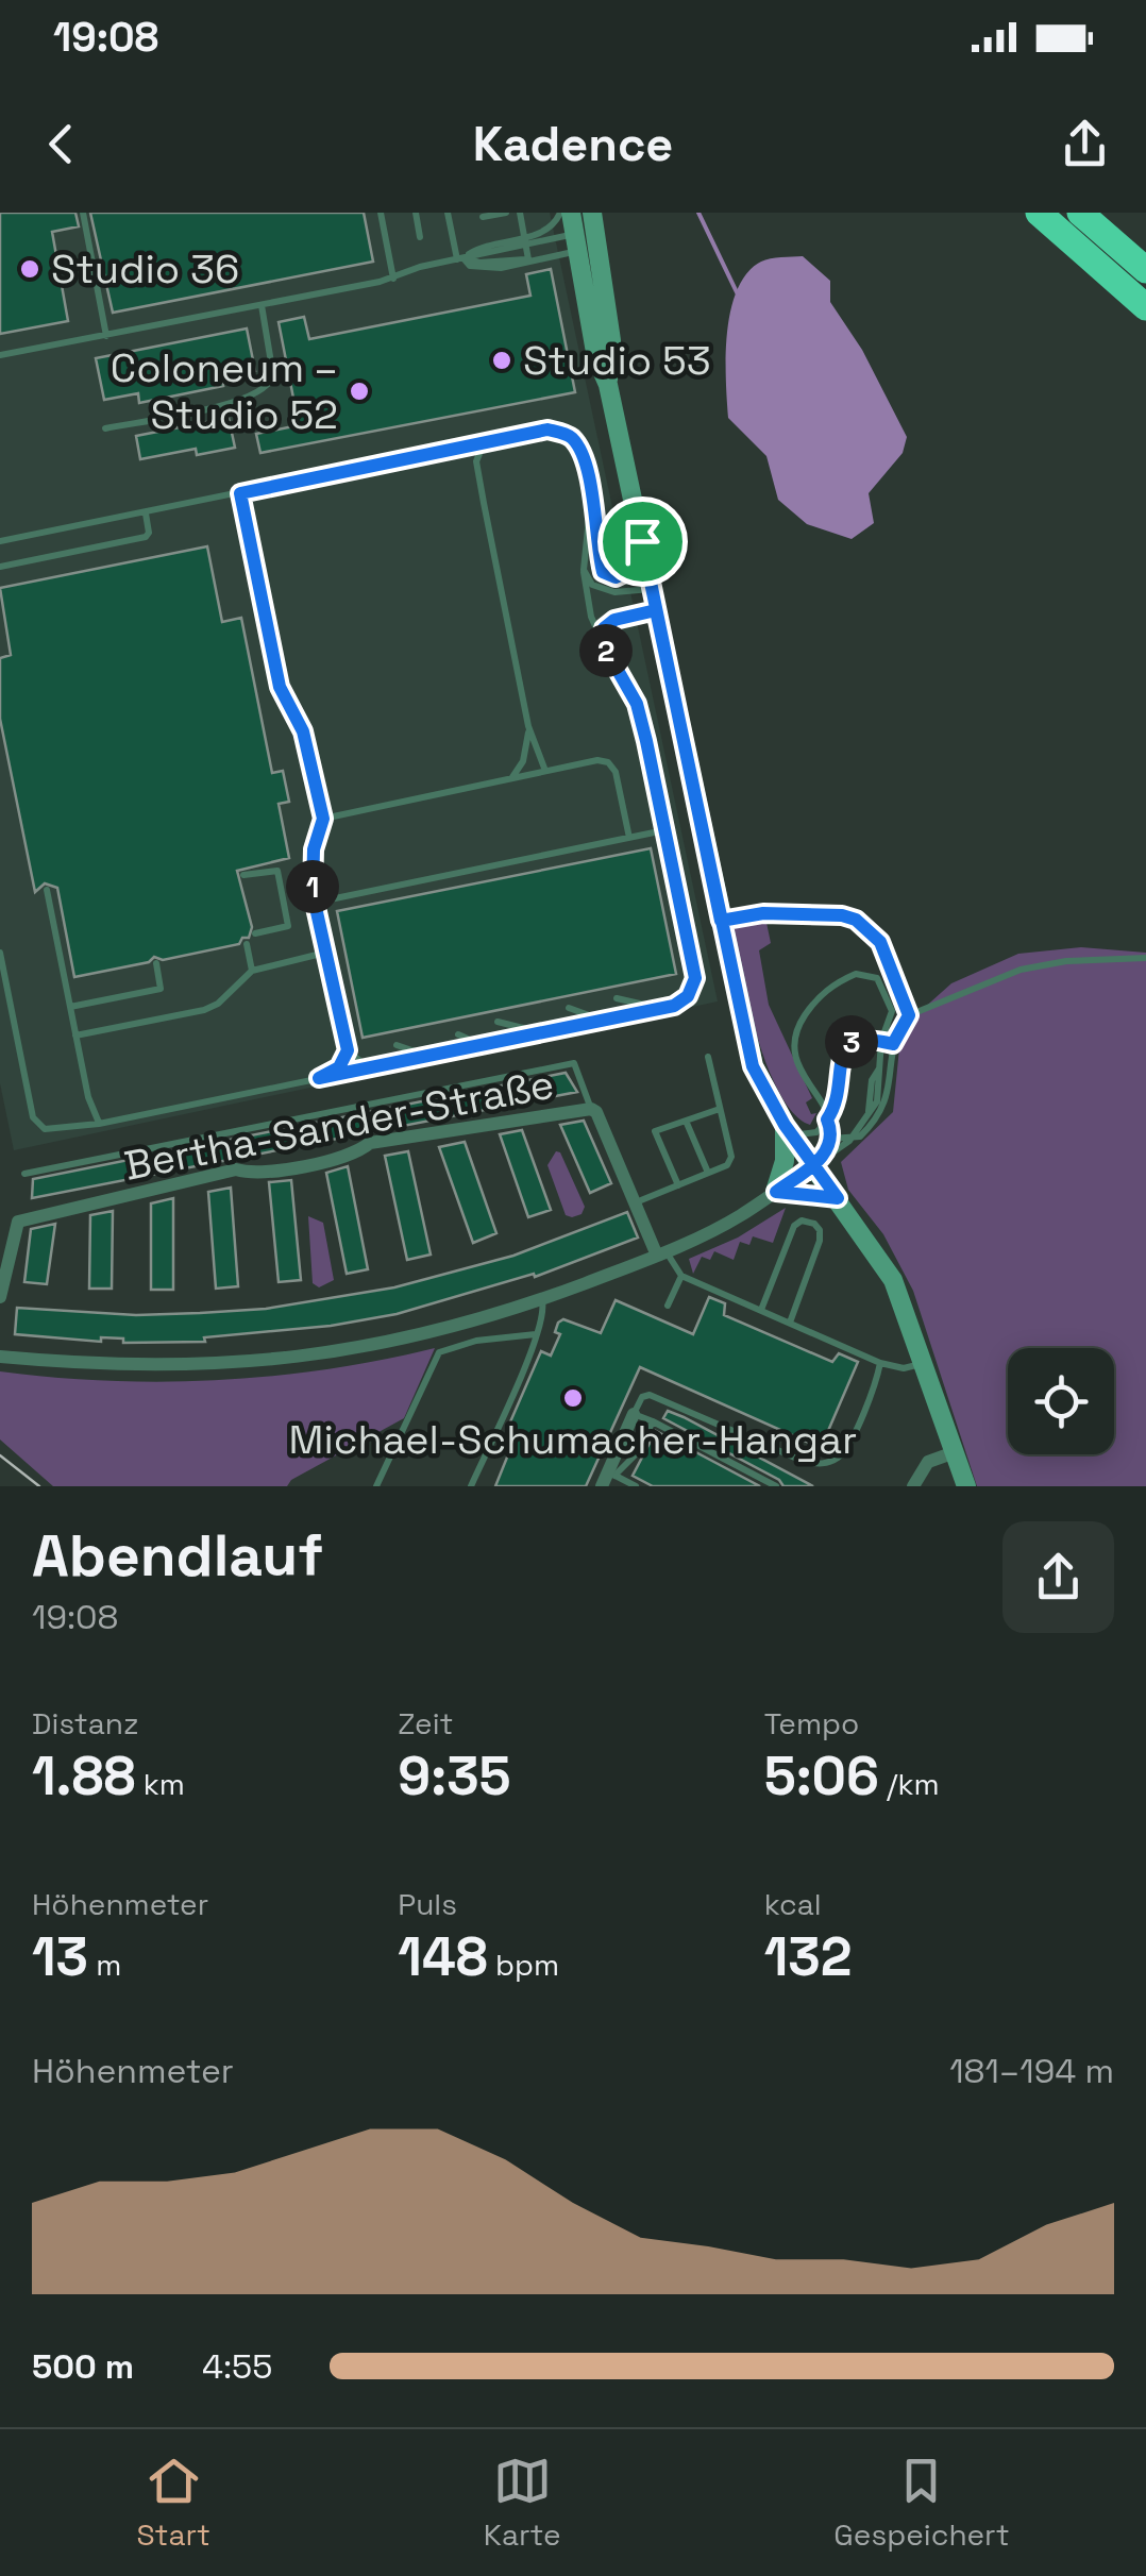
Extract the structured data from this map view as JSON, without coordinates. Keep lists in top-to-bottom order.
{
  "streets": {
    "street": ["Bertha-Sander-Straße"]
  },
  "places": [
    "Studio 36",
    "Studio 53",
    "Coloneum – Studio 52",
    "Michael-Schumacher-Hangar"
  ],
  "page": {
    "status": "19:08",
    "header": "Kadence",
    "pins": ["2", "1", "3"],
    "heading": ["Abendlauf", "19:08"],
    "stats": [
      ["Distanz", "1.88 km"],
      ["Zeit", "9:35"],
      ["Tempo", "5:06 /km"],
      ["Höhenmeter", "13 m"],
      ["Puls", "148 bpm"],
      ["kcal", "132"]
    ],
    "chart": ["Höhenmeter", "181–194 m"],
    "list": [
      {
        "name": "500 m",
        "note": "4:55"
      }
    ],
    "tabs": ["Start", "Karte", "Gespeichert"]
  }
}
